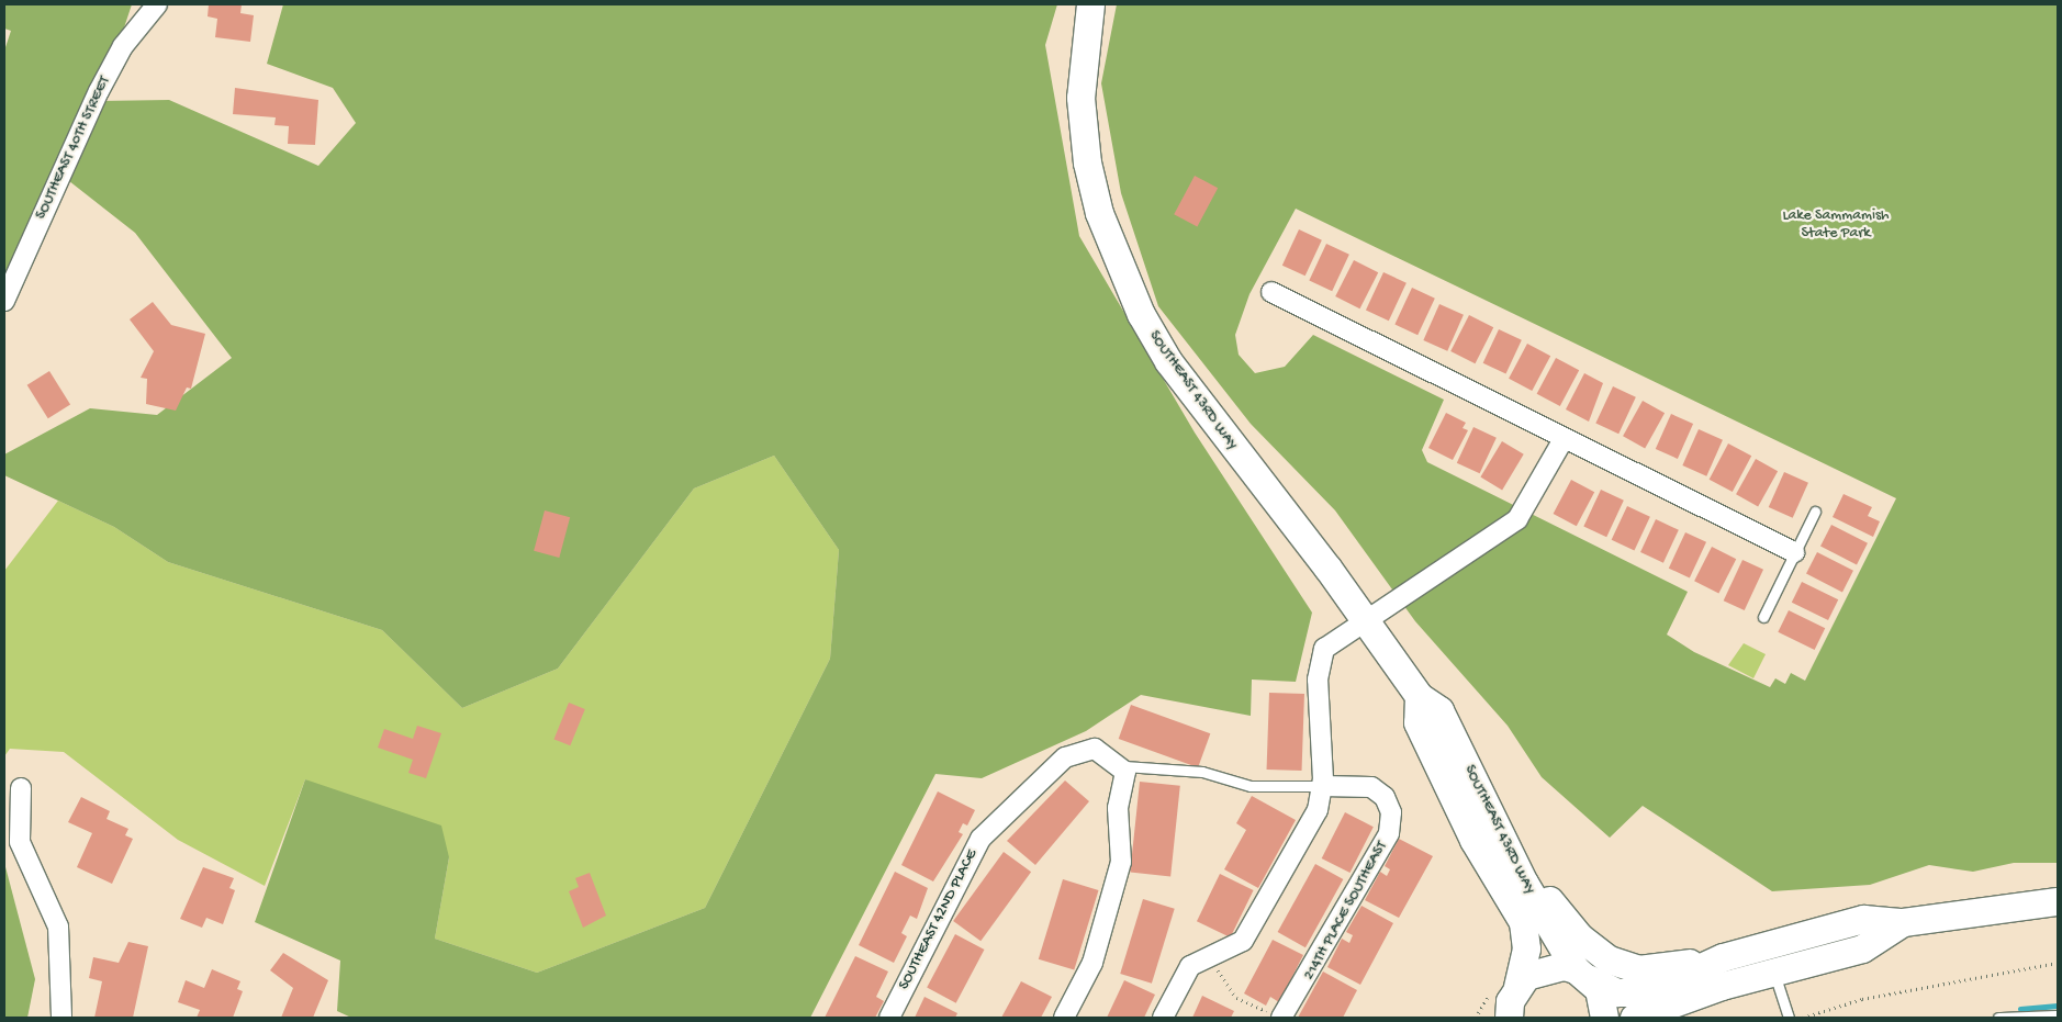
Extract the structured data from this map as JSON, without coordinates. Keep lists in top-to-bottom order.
{
  "streets": {
    "main road": ["SOUTHEAST 43RD WAY"],
    "street": ["SOUTHEAST 40TH STREET", "214TH PLACE SOUTHEAST", "SOUTHEAST 42ND PLACE"]
  },
  "parks": ["Lake Sammamish State Park"]
}
